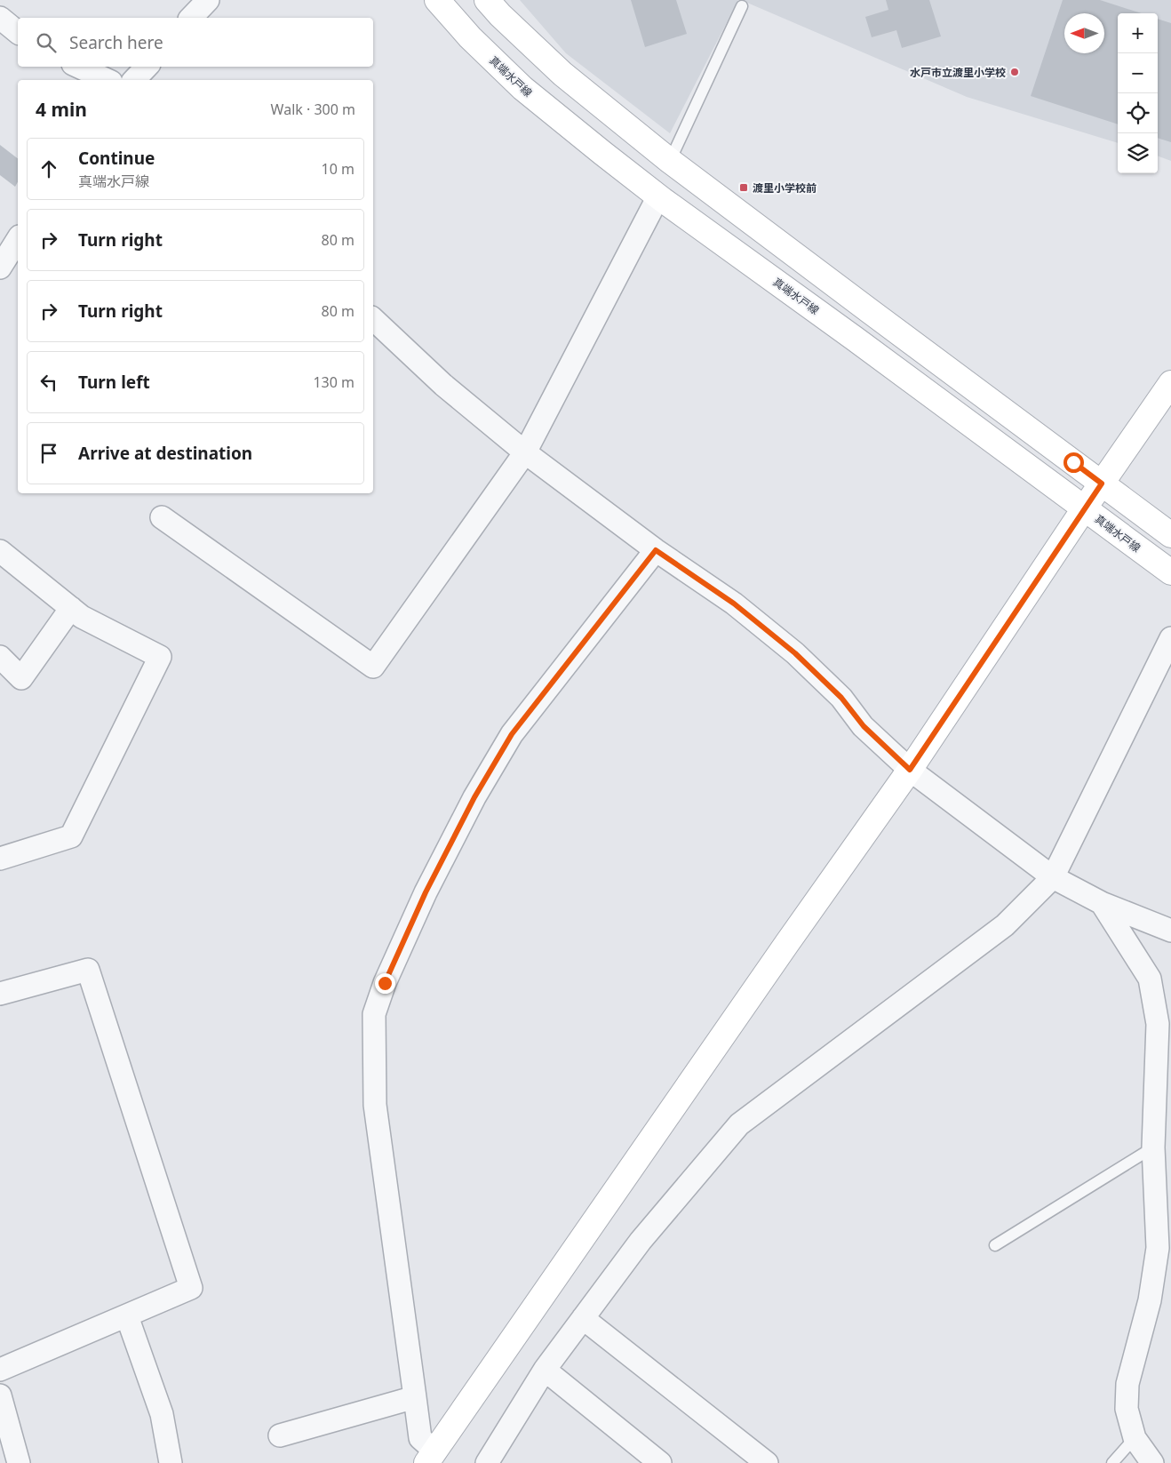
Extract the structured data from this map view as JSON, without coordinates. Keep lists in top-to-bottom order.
{
  "streets": {
    "main road": ["真端水戸線"]
  },
  "places": {
    "other": ["水戸市立渡里小学校"],
    "transit": ["渡里小学校前"]
  },
  "north": "left",
  "page": {
    "map_buttons": ["+", "−"],
    "search": "Search here",
    "heading": ["4 min", "Walk · 300 m"],
    "list": [
      ["Continue", "真端水戸線", "10 m"],
      ["Turn right", "80 m"],
      ["Turn right", "80 m"],
      ["Turn left", "130 m"],
      "Arrive at destination"
    ]
  }
}
